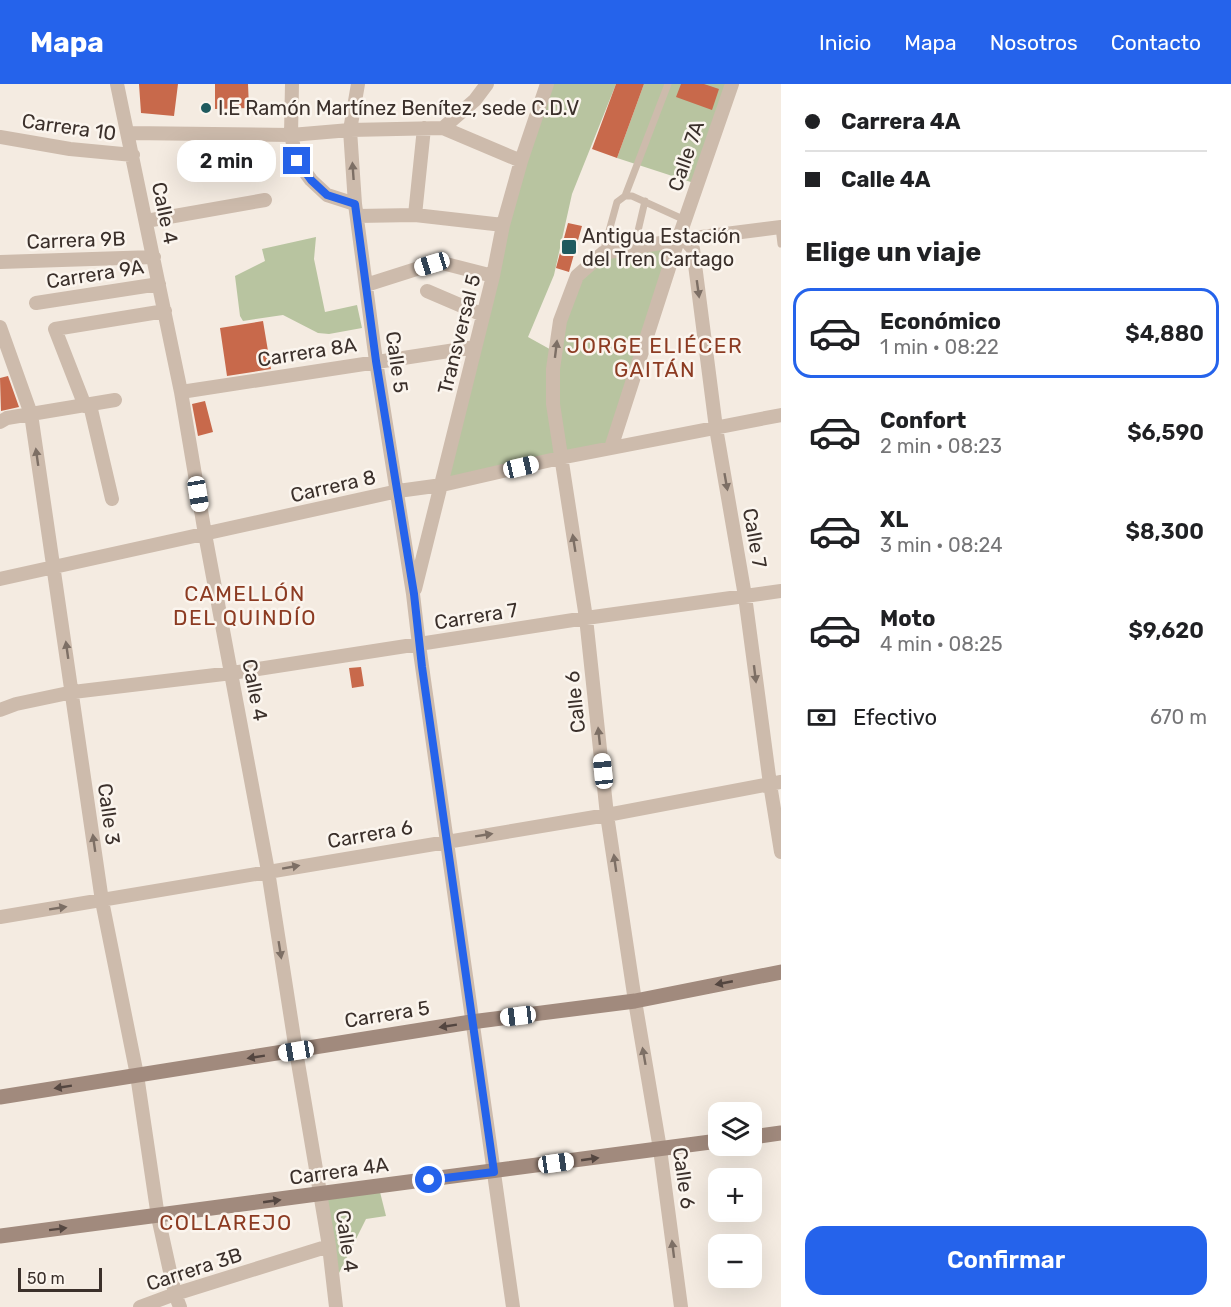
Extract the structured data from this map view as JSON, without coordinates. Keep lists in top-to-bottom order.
{
  "streets": {
    "main road": ["Carrera 5", "Carrera 4A"],
    "street": [
      "Carrera 10",
      "Calle 7A",
      "Calle 4",
      "Carrera 9B",
      "Carrera 9A",
      "Transversal 5",
      "Carrera 8A",
      "Calle 5",
      "Carrera 8",
      "Calle 7",
      "Carrera 7",
      "Calle 6",
      "Calle 3",
      "Carrera 6",
      "Carrera 3B"
    ]
  },
  "crossings": [
    ["Carrera 10", "Calle 4"],
    ["Carrera 10", "Transversal 5"],
    ["Carrera 10", "Calle 5"],
    ["Calle 7A", "Carrera 8"],
    ["Calle 7A", "Calle 7"],
    ["Calle 4", "Carrera 9B"],
    ["Calle 4", "Carrera 9A"],
    ["Calle 4", "Carrera 8A"],
    ["Calle 4", "Carrera 8"],
    ["Calle 4", "Carrera 7"],
    ["Calle 4", "Carrera 6"],
    ["Calle 4", "Carrera 5"],
    ["Calle 4", "Carrera 4A"],
    ["Calle 4", "Carrera 3B"],
    ["Transversal 5", "Carrera 8A"],
    ["Transversal 5", "Calle 5"],
    ["Transversal 5", "Carrera 8"],
    ["Carrera 8A", "Calle 5"],
    ["Calle 5", "Carrera 8"],
    ["Calle 5", "Carrera 7"],
    ["Calle 5", "Carrera 6"],
    ["Calle 5", "Carrera 5"],
    ["Calle 5", "Carrera 4A"],
    ["Carrera 8", "Calle 7"],
    ["Carrera 8", "Calle 6"],
    ["Carrera 8", "Calle 3"],
    ["Calle 7", "Carrera 7"],
    ["Calle 7", "Carrera 6"],
    ["Carrera 7", "Calle 6"],
    ["Carrera 7", "Calle 3"],
    ["Calle 6", "Carrera 6"],
    ["Calle 6", "Carrera 5"],
    ["Calle 6", "Carrera 4A"],
    ["Calle 3", "Carrera 6"],
    ["Calle 3", "Carrera 5"],
    ["Calle 3", "Carrera 4A"],
    ["Calle 3", "Carrera 3B"]
  ],
  "one_way": [
    "Calle 7",
    "Calle 6",
    "Calle 3",
    "Carrera 6",
    "Carrera 5",
    "Carrera 4A"
  ],
  "districts": ["JORGE ELIÉCER GAITÁN", "CAMELLÓN DEL QUINDÍO", "COLLAREJO"],
  "places": {
    "other": ["I.E Ramón Martínez Benítez, sede C.D.V"],
    "transit": ["Antigua Estación del Tren Cartago"]
  },
  "scale_bar": "50 m",
  "page": {
    "header": "Mapa",
    "nav": [
      "Inicio",
      "Mapa",
      "Nosotros",
      "Contacto"
    ],
    "banner": ["Carrera 4A", "Calle 4A"],
    "bubble": "2 min",
    "heading": "Elige un viaje",
    "list": [
      {
        "name": "Económico",
        "note": "1 min · 08:22",
        "value": "$4,880"
      },
      {
        "name": "Confort",
        "note": "2 min · 08:23",
        "value": "$6,590"
      },
      {
        "name": "XL",
        "note": "3 min · 08:24",
        "value": "$8,300"
      },
      {
        "name": "Moto",
        "note": "4 min · 08:25",
        "value": "$9,620"
      }
    ],
    "pay": ["Efectivo", "670 m"],
    "map_buttons": ["+", "−"],
    "buttons": "Confirmar",
    "scale": "50 m"
  }
}
